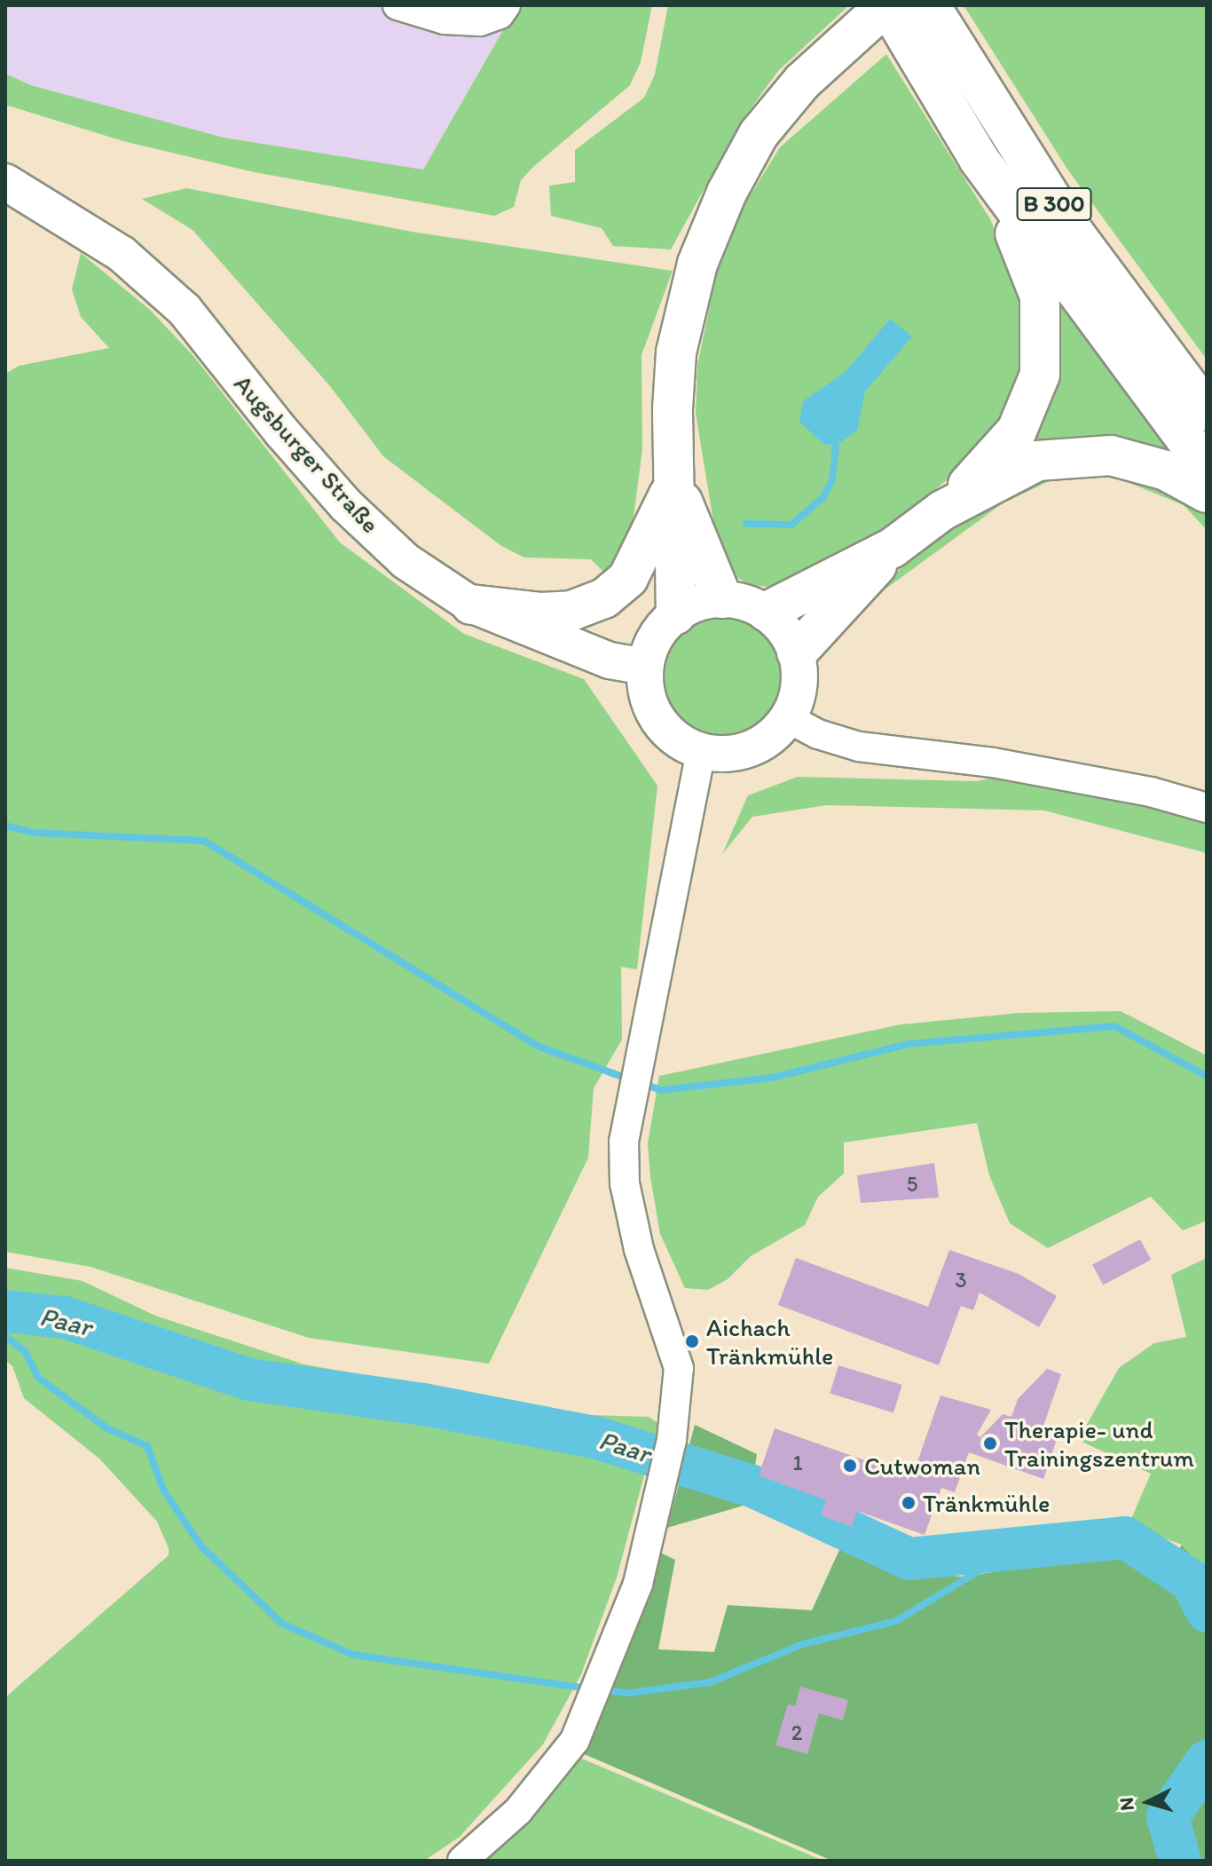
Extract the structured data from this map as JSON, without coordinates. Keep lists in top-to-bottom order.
{
  "streets": {
    "highway": ["B 300"],
    "main road": ["Augsburger Straße"]
  },
  "water": ["Paar"],
  "places": [
    "Aichach Tränkmühle",
    "Therapie- und Trainingszentrum",
    "Cutwoman",
    "Tränkmühle"
  ],
  "house_numbers": [
    "5",
    "3",
    "1",
    "2"
  ],
  "north": "left"
}
